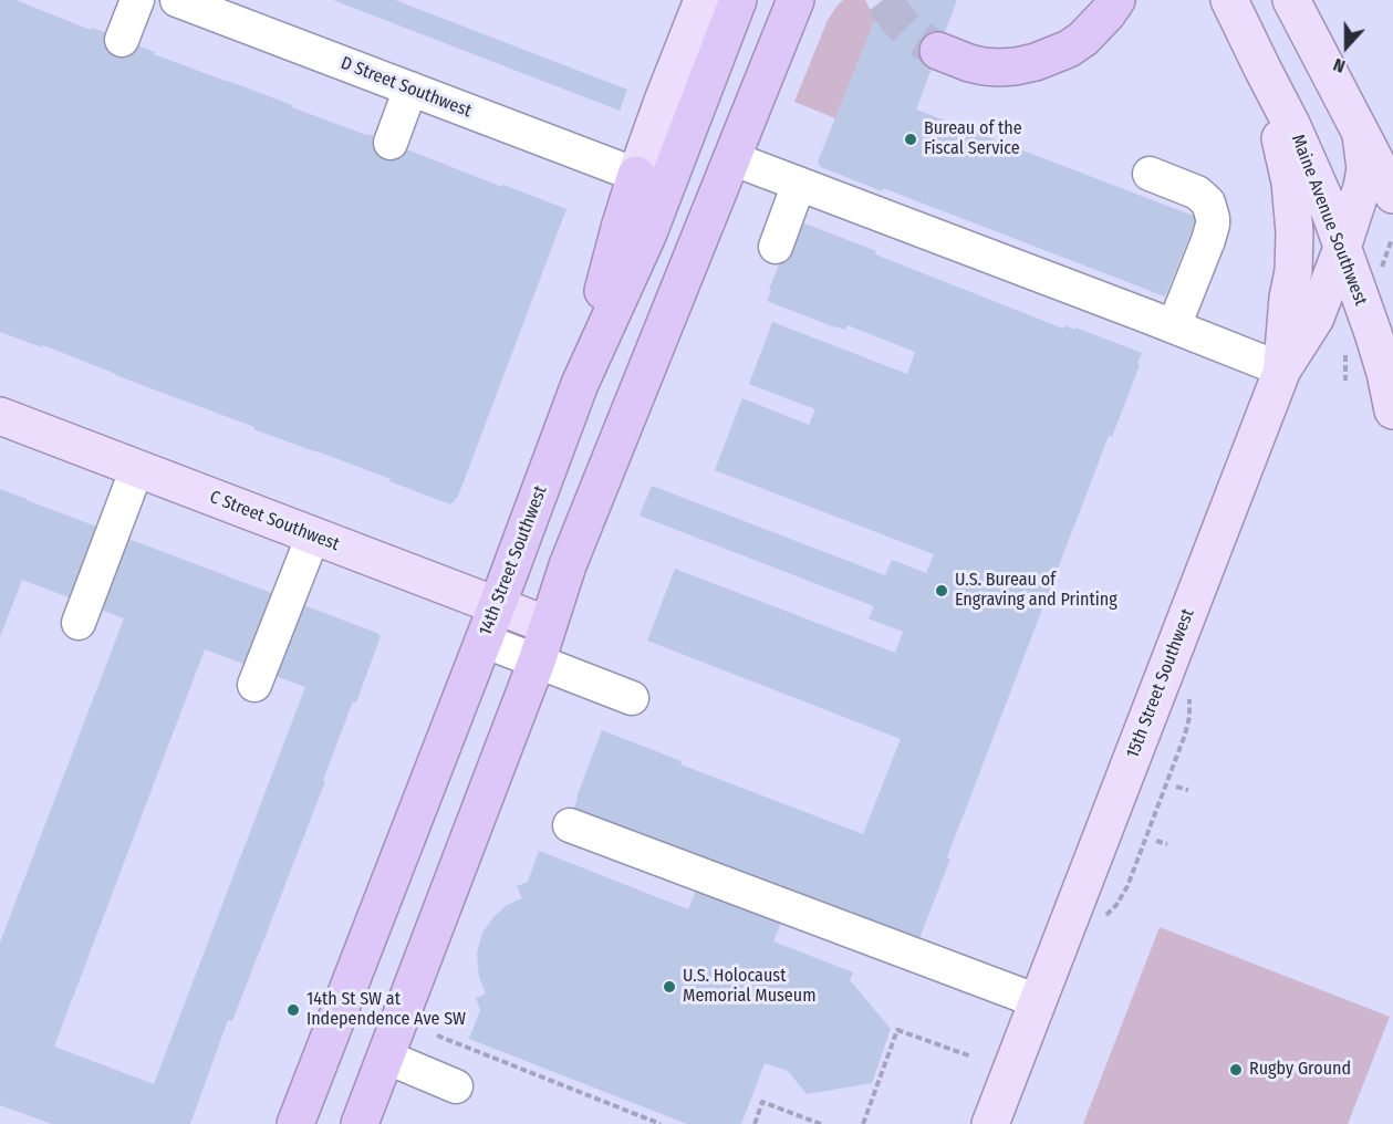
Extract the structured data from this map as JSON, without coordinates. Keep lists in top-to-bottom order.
{
  "streets": {
    "highway": ["14th Street Southwest"],
    "main road": ["Maine Avenue Southwest", "C Street Southwest", "15th Street Southwest"],
    "street": ["D Street Southwest"]
  },
  "crossings": [
    ["Maine Avenue Southwest", "15th Street Southwest"],
    ["C Street Southwest", "14th Street Southwest"]
  ],
  "places": [
    "Bureau of the Fiscal Service",
    "U.S. Bureau of Engraving and Printing",
    "U.S. Holocaust Memorial Museum",
    "14th St SW at Independence Ave SW",
    "Rugby Ground"
  ],
  "north": "bottom"
}
